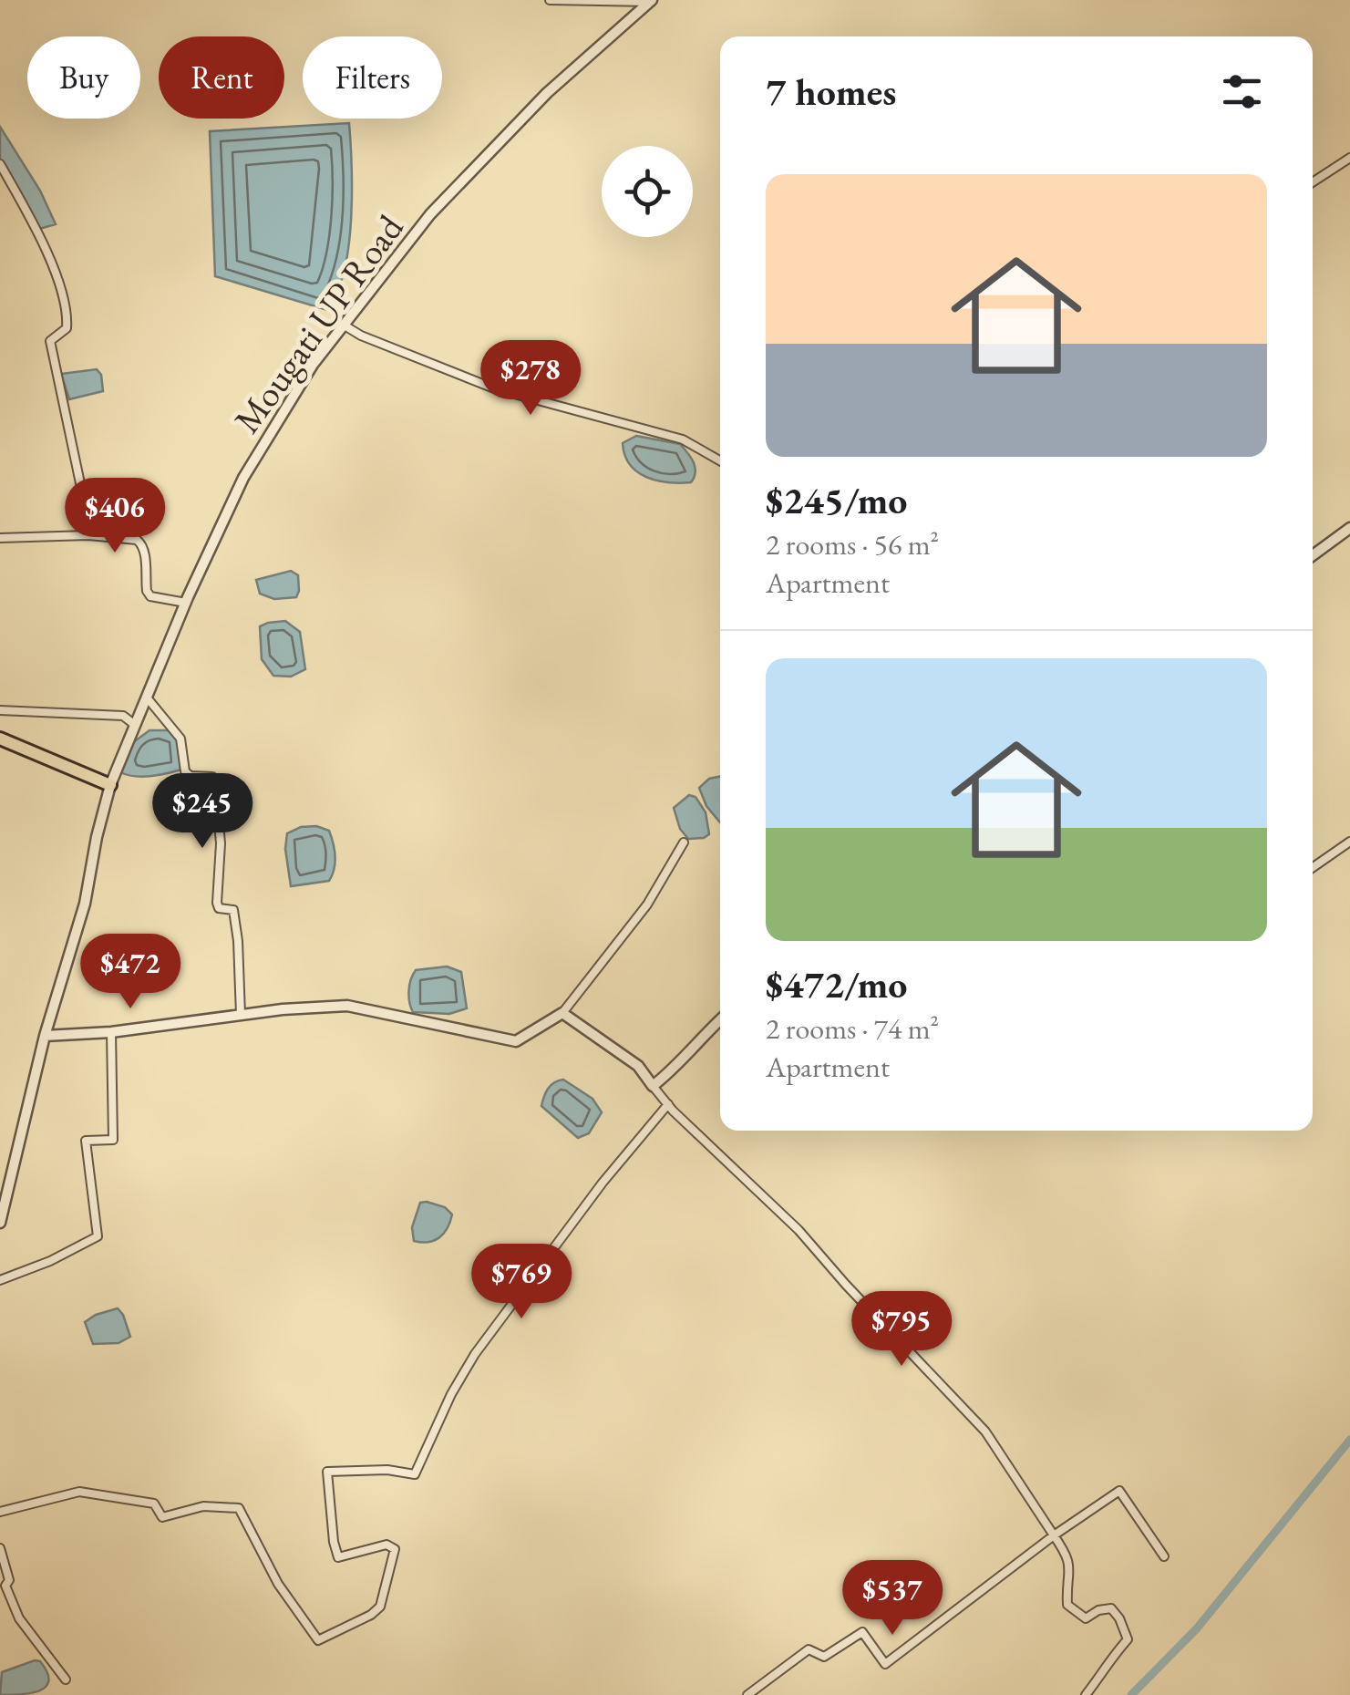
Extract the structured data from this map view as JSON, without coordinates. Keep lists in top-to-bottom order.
{
  "streets": {
    "street": ["Mougati UP Road"]
  },
  "page": {
    "chip": ["Buy", "Rent", "Filters"],
    "heading": "7 homes",
    "list": [
      {
        "name": "$245/mo",
        "note": "2 rooms · 56 m² · Apartment"
      },
      {
        "name": "$472/mo",
        "note": "2 rooms · 74 m² · Apartment"
      }
    ],
    "price": [
      "$278",
      "$406",
      "$245",
      "$472",
      "$769",
      "$795",
      "$537"
    ]
  }
}
